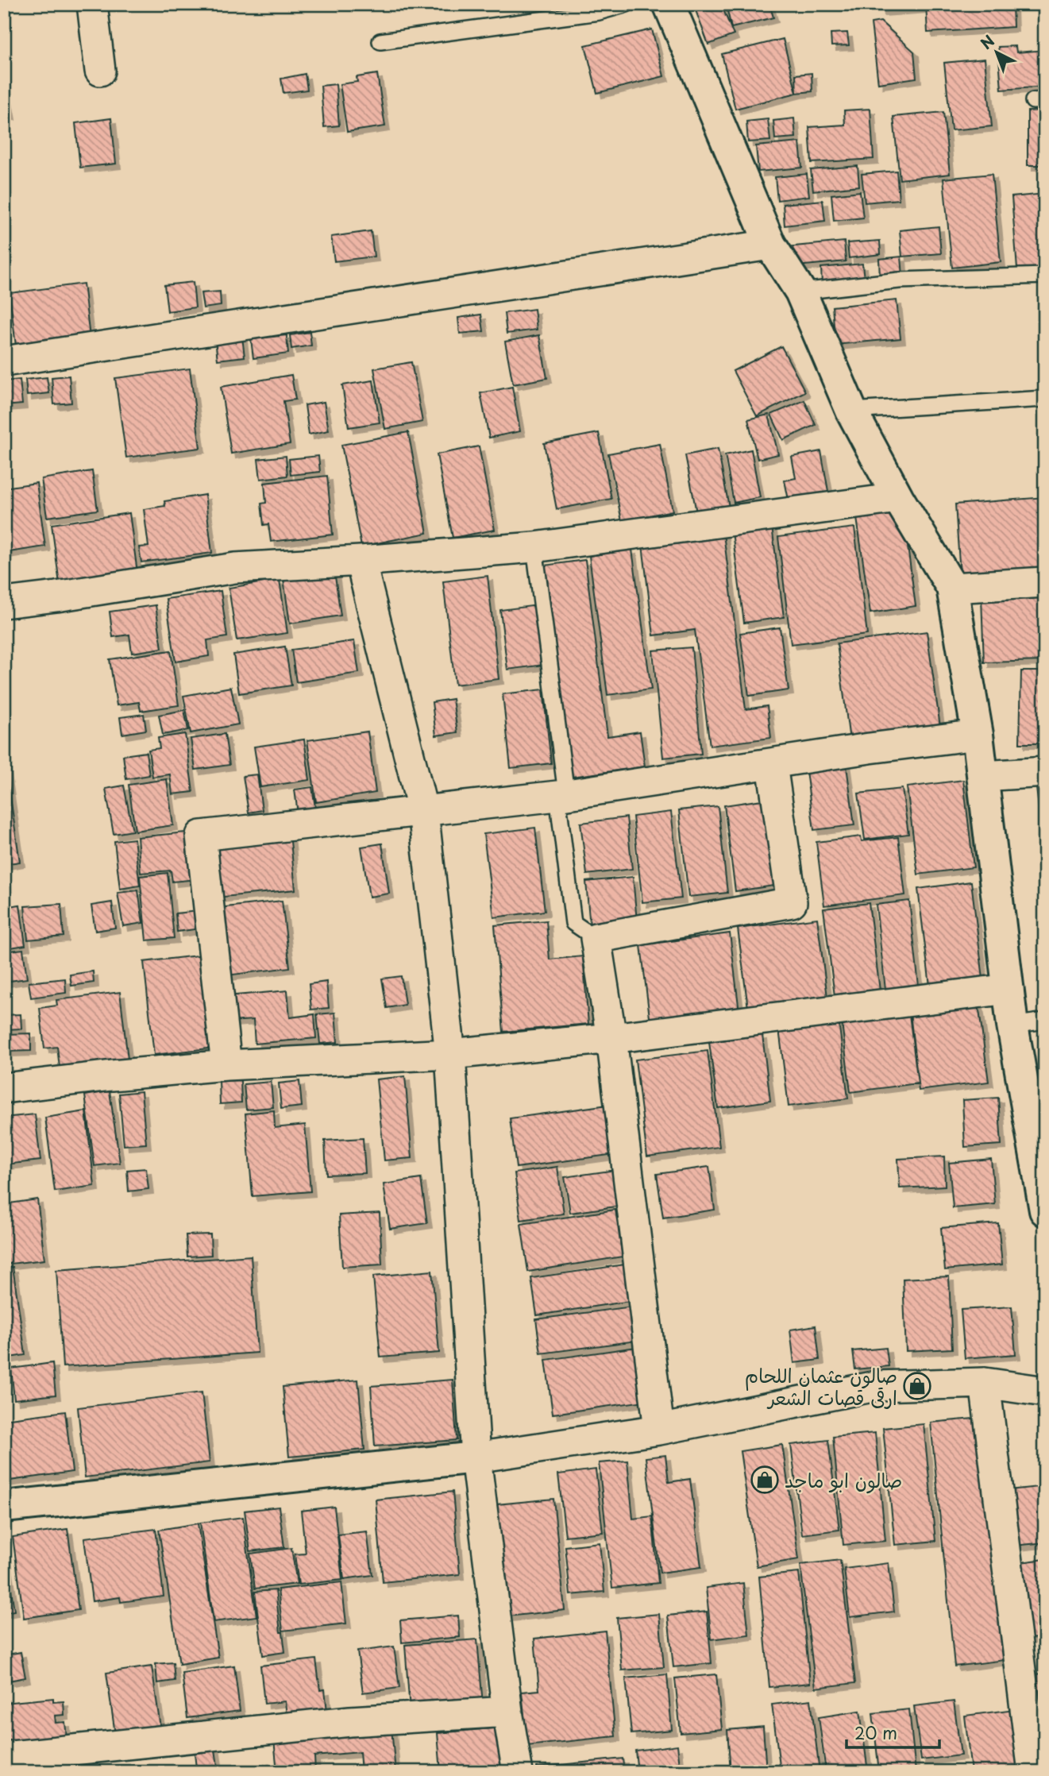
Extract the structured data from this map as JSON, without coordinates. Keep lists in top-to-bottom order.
{
  "places": {
    "shop": ["صالون عثمان اللحام ارقى قصات الشعر", "صالون ابو ماجد"]
  },
  "scale_bar": "20 m",
  "north": "top left"
}
